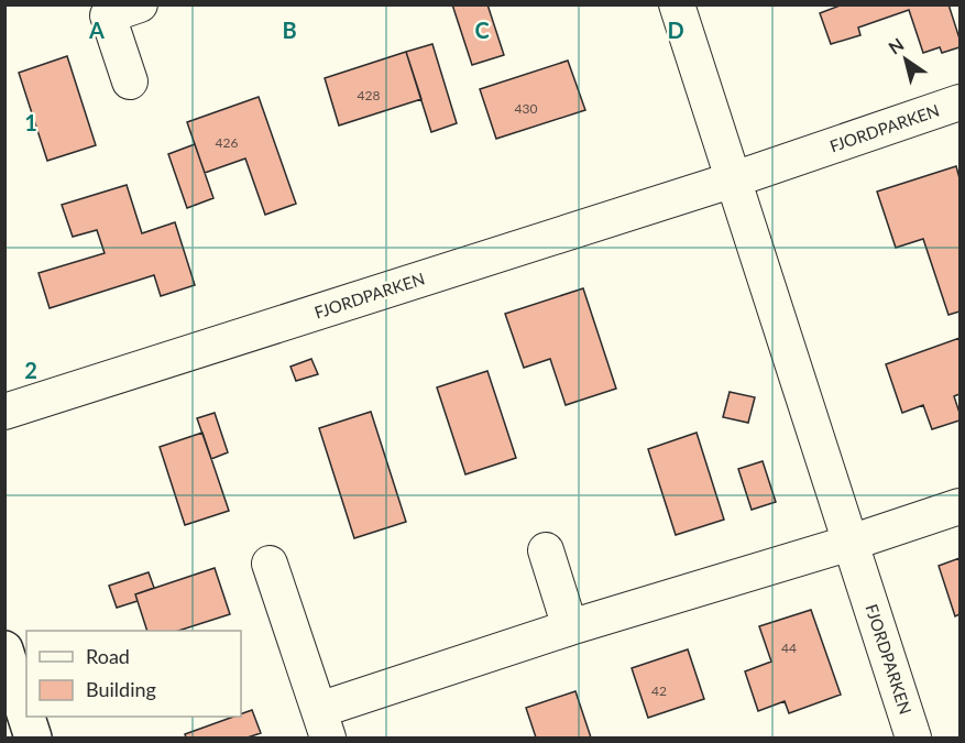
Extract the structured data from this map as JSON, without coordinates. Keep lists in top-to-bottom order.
{
  "streets": {
    "street": ["FJORDPARKEN"]
  },
  "house_numbers": [
    "428",
    "430",
    "426",
    "44",
    "42"
  ],
  "legend": ["Road", "Building"],
  "north": "top left",
  "grid": {
    "columns": [
      "A",
      "B",
      "C",
      "D"
    ],
    "rows": ["1", "2"]
  }
}
